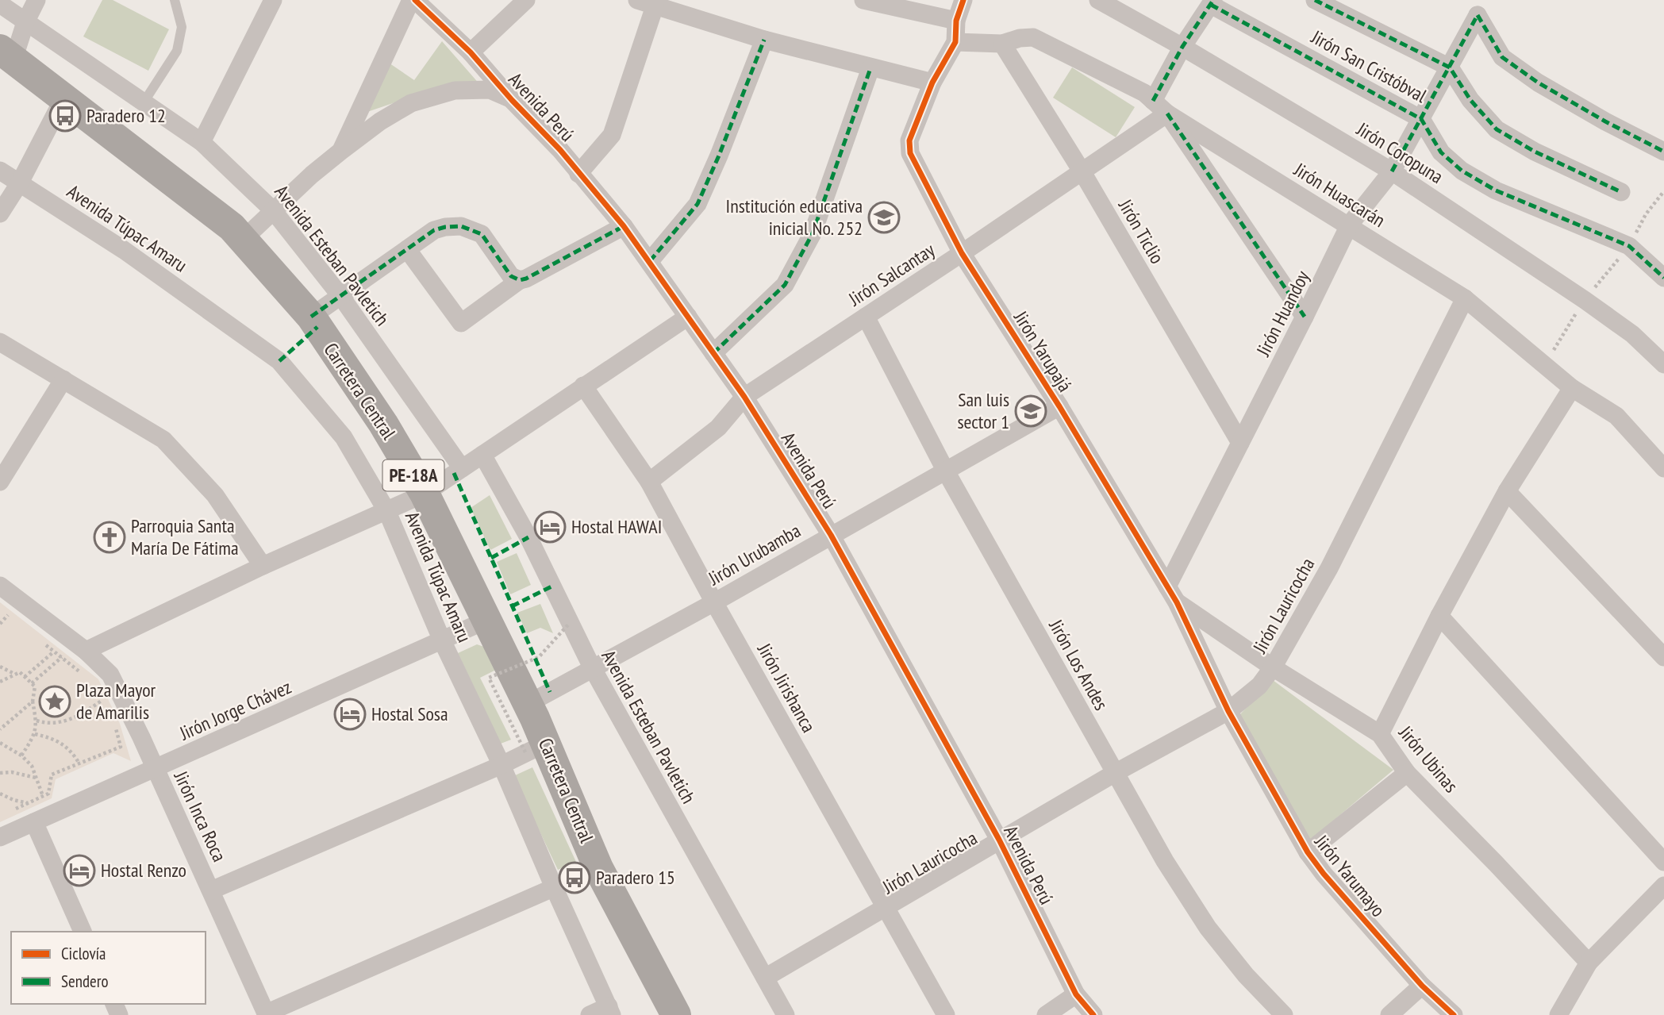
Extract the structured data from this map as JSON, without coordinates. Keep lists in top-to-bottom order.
{
  "streets": {
    "highway": ["Carretera Central", "PE-18A"],
    "street": [
      "Jirón San Cristóbval",
      "Avenida Perú",
      "Jirón Coropuna",
      "Jirón Huascarán",
      "Avenida Túpac Amaru",
      "Jirón Ticlio",
      "Avenida Esteban Pavletich",
      "Jirón Salcantay",
      "Jirón Huandoy",
      "Jirón Yarupajá",
      "Jirón Urubamba",
      "Jirón Lauricocha",
      "Jirón Los Andes",
      "Jirón Jirishanca",
      "Jirón Jorge Chávez",
      "Jirón Ubinas",
      "Jirón Inca Roca",
      "Jirón Yarumayo"
    ]
  },
  "crossings": [
    ["Jirón San Cristóbval", "Jirón Huandoy"],
    ["Avenida Perú", "Jirón Salcantay"],
    ["Avenida Perú", "Jirón Urubamba"],
    ["Avenida Perú", "Jirón Lauricocha"],
    ["Jirón Coropuna", "Jirón Huandoy"],
    ["Jirón Huascarán", "Jirón Ticlio"],
    ["Jirón Huascarán", "Jirón Salcantay"],
    ["Jirón Huascarán", "Jirón Huandoy"],
    ["Jirón Huascarán", "Jirón Yarupajá"],
    ["Jirón Huascarán", "Jirón Lauricocha"],
    ["Avenida Túpac Amaru", "Jirón Jorge Chávez"],
    ["Jirón Ticlio", "Jirón Salcantay"],
    ["Jirón Ticlio", "Jirón Huandoy"],
    ["Avenida Esteban Pavletich", "Jirón Urubamba"],
    ["Avenida Esteban Pavletich", "Jirón Lauricocha"],
    ["Jirón Salcantay", "Jirón Yarupajá"],
    ["Jirón Salcantay", "Jirón Los Andes"],
    ["Jirón Salcantay", "Jirón Jirishanca"],
    ["Jirón Huandoy", "Jirón Yarupajá"],
    ["Jirón Yarupajá", "Jirón Urubamba"],
    ["Jirón Yarupajá", "Jirón Lauricocha"],
    ["Jirón Yarupajá", "Jirón Ubinas"],
    ["Jirón Yarupajá", "Jirón Yarumayo"],
    ["Carretera Central", "Jirón Urubamba"],
    ["Carretera Central", "Jirón Jorge Chávez"],
    ["Jirón Urubamba", "Jirón Los Andes"],
    ["Jirón Urubamba", "Jirón Jirishanca"],
    ["Jirón Lauricocha", "Jirón Los Andes"],
    ["Jirón Lauricocha", "Jirón Jirishanca"],
    ["Jirón Lauricocha", "Jirón Ubinas"],
    ["Jirón Lauricocha", "Jirón Yarumayo"],
    ["Jirón Jorge Chávez", "Jirón Inca Roca"]
  ],
  "places": {
    "bus stop": ["Paradero 12", "Paradero 15"],
    "school or university": ["Institución educativa inicial No. 252", "San luis sector 1"],
    "hotel": ["Hostal HAWAI", "Hostal Sosa", "Hostal Renzo"],
    "church": ["Parroquia Santa María De Fátima"],
    "place": ["Plaza Mayor de Amarilis"]
  },
  "legend": ["Ciclovía", "Sendero"]
}
